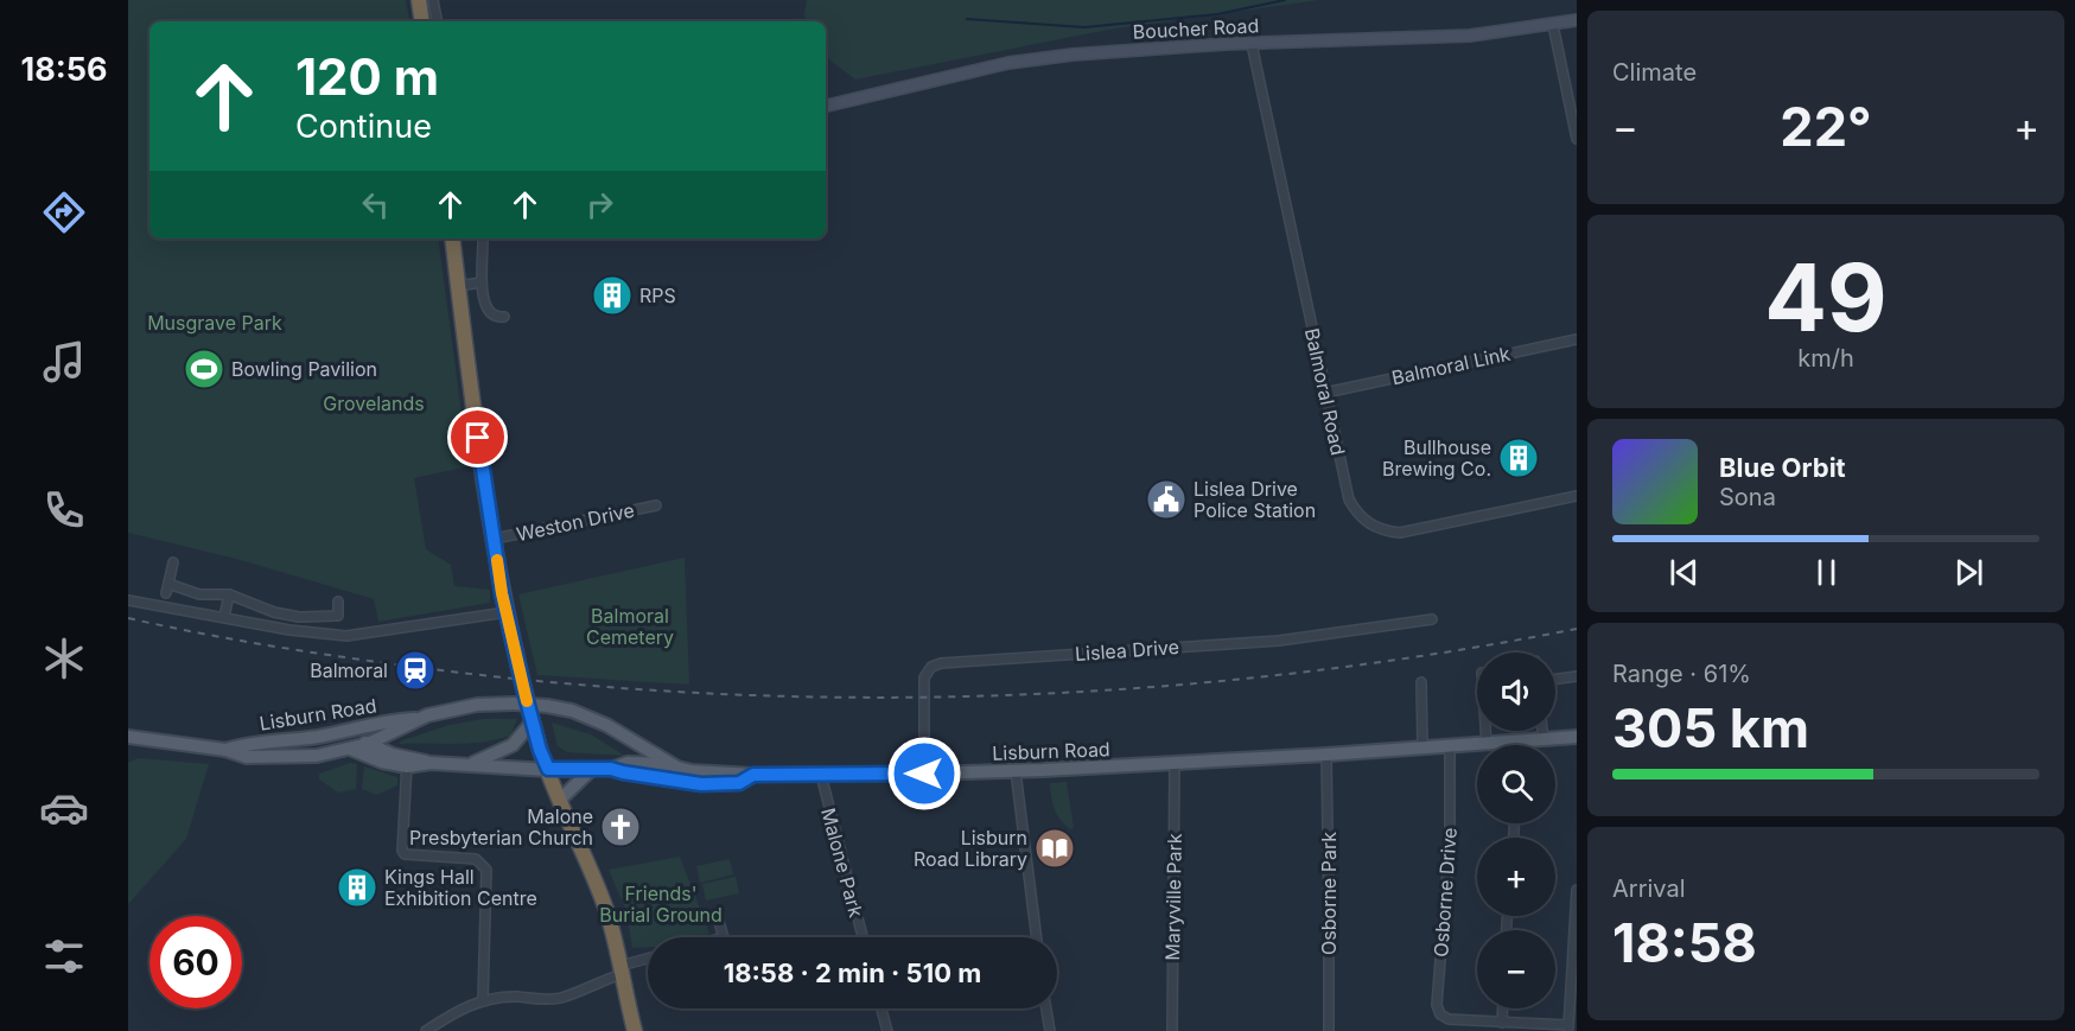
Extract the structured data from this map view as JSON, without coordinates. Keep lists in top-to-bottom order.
{
  "streets": {
    "main road": ["Lisburn Road"],
    "street": [
      "Boucher Road",
      "Balmoral Link",
      "Balmoral Road",
      "Weston Drive",
      "Lislea Drive",
      "Malone Park",
      "Osborne Drive",
      "Osborne Park",
      "Maryville Park"
    ]
  },
  "crossings": [
    ["Boucher Road", "Balmoral Road"],
    ["Balmoral Link", "Balmoral Road"],
    ["Lislea Drive", "Lisburn Road"],
    ["Lisburn Road", "Malone Park"],
    ["Lisburn Road", "Osborne Drive"],
    ["Lisburn Road", "Osborne Park"],
    ["Lisburn Road", "Maryville Park"]
  ],
  "parks": [
    "Musgrave Park",
    "Grovelands",
    "Balmoral Cemetery",
    "Friends' Burial Ground"
  ],
  "places": {
    "building": ["RPS", "Bullhouse Brewing Co.", "Kings Hall Exhibition Centre"],
    "sports": ["Bowling Pavilion"],
    "public building": ["Lislea Drive Police Station"],
    "station": ["Balmoral"],
    "church": ["Malone Presbyterian Church"],
    "library": ["Lisburn Road Library"]
  },
  "page": {
    "tabs": "18:56",
    "tile": [
      "Climate",
      ["49", "km/h"],
      ["Range · 61%", "305 km"],
      ["Arrival", "18:58"]
    ],
    "turn": ["120 m", "Continue"],
    "heat": ["−", "22°", "+"],
    "song": ["Blue Orbit", "Sona"],
    "map_buttons": ["+", "−"],
    "limit": "60",
    "trip": "18:58 · 2 min · 510 m"
  }
}
